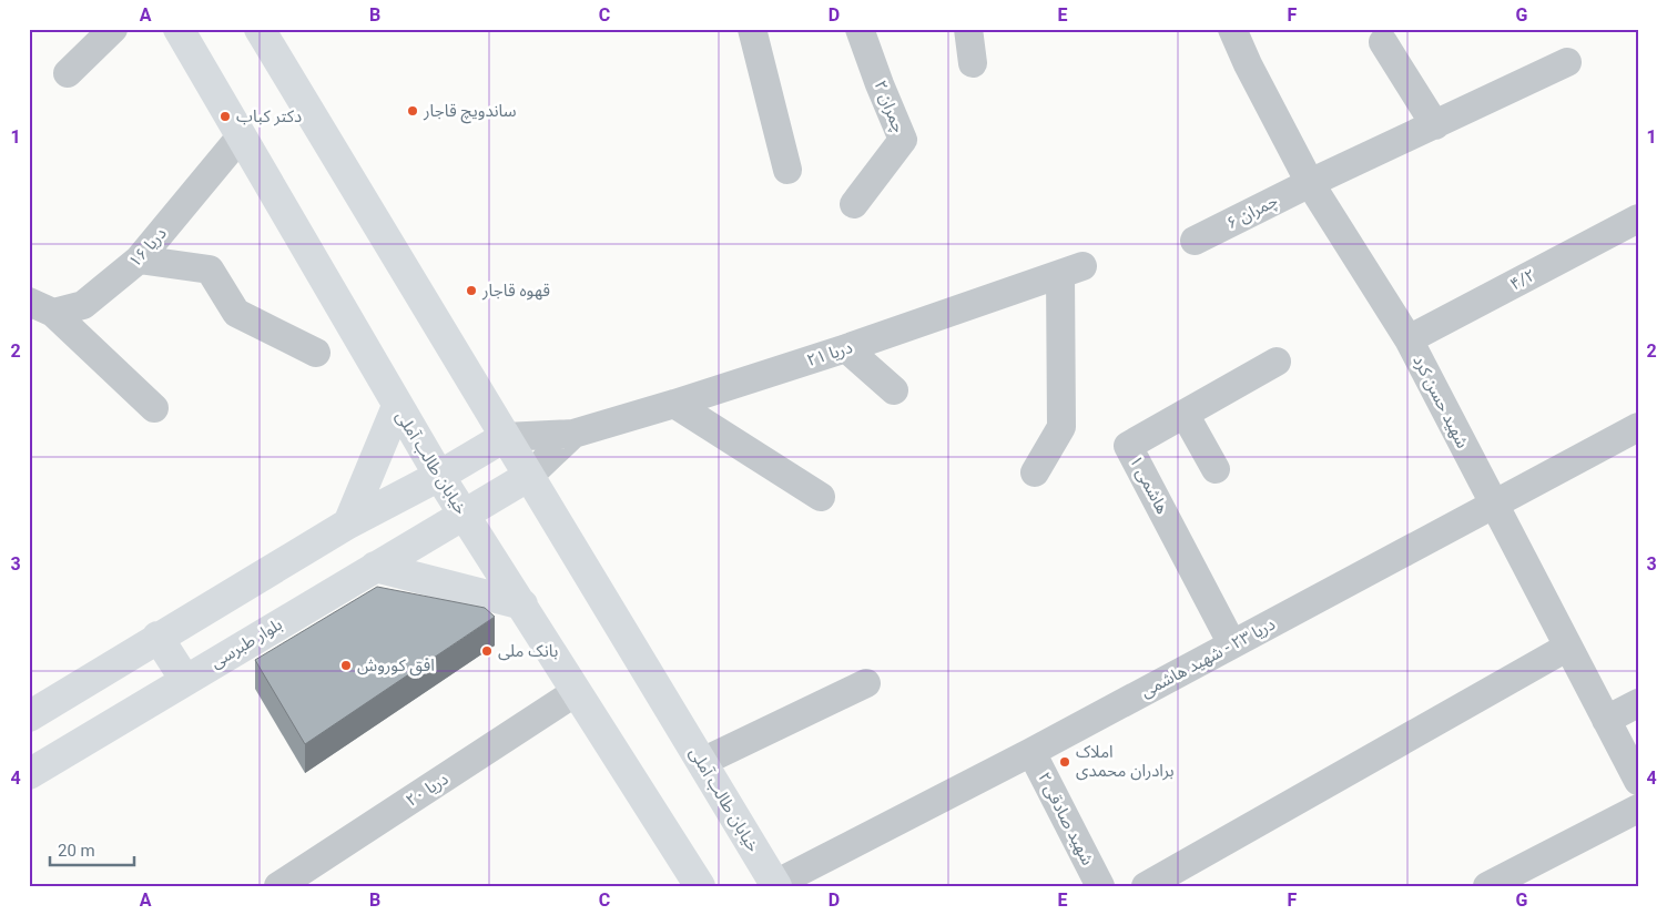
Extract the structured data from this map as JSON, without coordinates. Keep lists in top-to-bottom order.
{
  "streets": {
    "main road": ["خیابان طالب آملی", "بلوار طبرسی"],
    "street": [
      "چمران ۲",
      "چمران ۶",
      "دریا ۱۶",
      "۴/۲",
      "دریا ۲۱",
      "شهید حسن کرد",
      "هاشمی ۱",
      "دریا ۲۳ - شهید هاشمی",
      "دریا ۲۰",
      "شهید صادقی ۲"
    ]
  },
  "crossings": [
    ["چمران ۶", "شهید حسن کرد"],
    ["دریا ۱۶", "خیابان طالب آملی"],
    ["۴/۲", "شهید حسن کرد"],
    ["دریا ۲۱", "خیابان طالب آملی"],
    ["دریا ۲۱", "بلوار طبرسی"],
    ["شهید حسن کرد", "دریا ۲۳ - شهید هاشمی"],
    ["خیابان طالب آملی", "بلوار طبرسی"],
    ["خیابان طالب آملی", "دریا ۲۳ - شهید هاشمی"],
    ["خیابان طالب آملی", "دریا ۲۰"],
    ["هاشمی ۱", "دریا ۲۳ - شهید هاشمی"],
    ["دریا ۲۳ - شهید هاشمی", "شهید صادقی ۲"]
  ],
  "places": [
    "ساندویچ قاجار",
    "دكتر كباب",
    "قهوه قاجار",
    "بانک ملی",
    "افق کوروش",
    "املاک برادران محمدی"
  ],
  "scale_bar": "20 m",
  "grid": {
    "columns": [
      "A",
      "B",
      "C",
      "D",
      "E",
      "F",
      "G"
    ],
    "rows": [
      "1",
      "2",
      "3",
      "4"
    ]
  }
}
